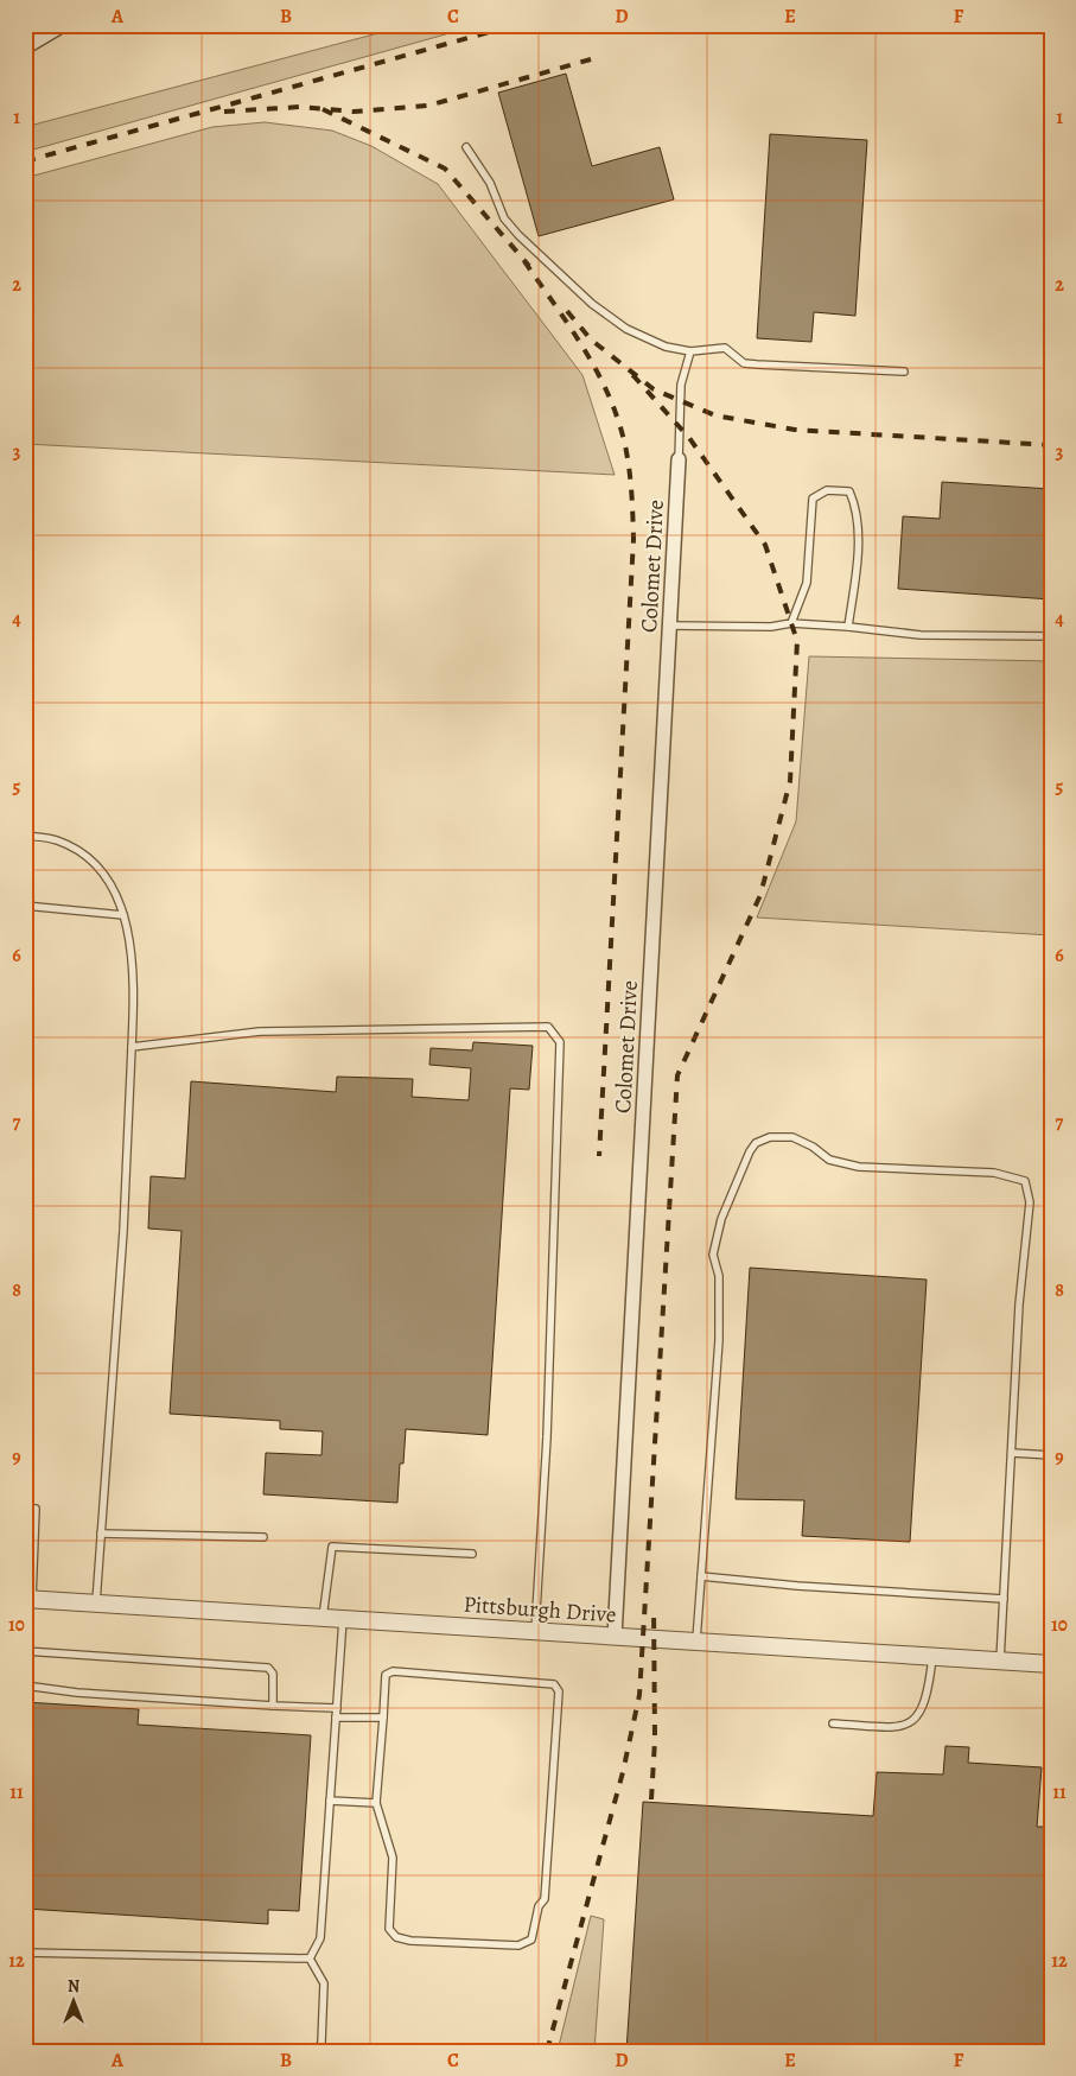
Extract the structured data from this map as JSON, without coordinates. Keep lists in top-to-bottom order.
{
  "streets": {
    "street": ["Colomet Drive", "Pittsburgh Drive"]
  },
  "crossings": [
    ["Colomet Drive", "Pittsburgh Drive"]
  ],
  "north": "top",
  "grid": {
    "columns": [
      "A",
      "B",
      "C",
      "D",
      "E",
      "F"
    ],
    "rows": [
      "1",
      "2",
      "3",
      "4",
      "5",
      "6",
      "7",
      "8",
      "9",
      "10",
      "11",
      "12"
    ]
  }
}
